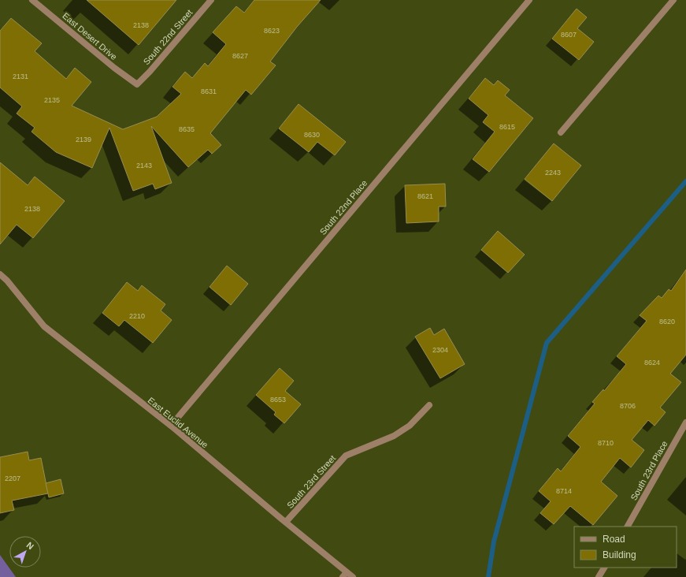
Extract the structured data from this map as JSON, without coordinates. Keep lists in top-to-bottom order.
{
  "streets": {
    "street": [
      "East Desert Drive",
      "South 22nd Street",
      "South 22nd Place",
      "East Euclid Avenue",
      "South 23rd Place",
      "South 23rd Street"
    ]
  },
  "crossings": [
    ["East Desert Drive", "South 22nd Street"],
    ["South 22nd Place", "East Euclid Avenue"],
    ["East Euclid Avenue", "South 23rd Street"]
  ],
  "house_numbers": [
    "2138",
    "8623",
    "8607",
    "8627",
    "2131",
    "8631",
    "2135",
    "8615",
    "8635",
    "8630",
    "2139",
    "2143",
    "2243",
    "8621",
    "2138",
    "2210",
    "8620",
    "2304",
    "8624",
    "8653",
    "8706",
    "8710",
    "2207",
    "8714"
  ],
  "legend": ["Road", "Building"],
  "north": "top right"
}
